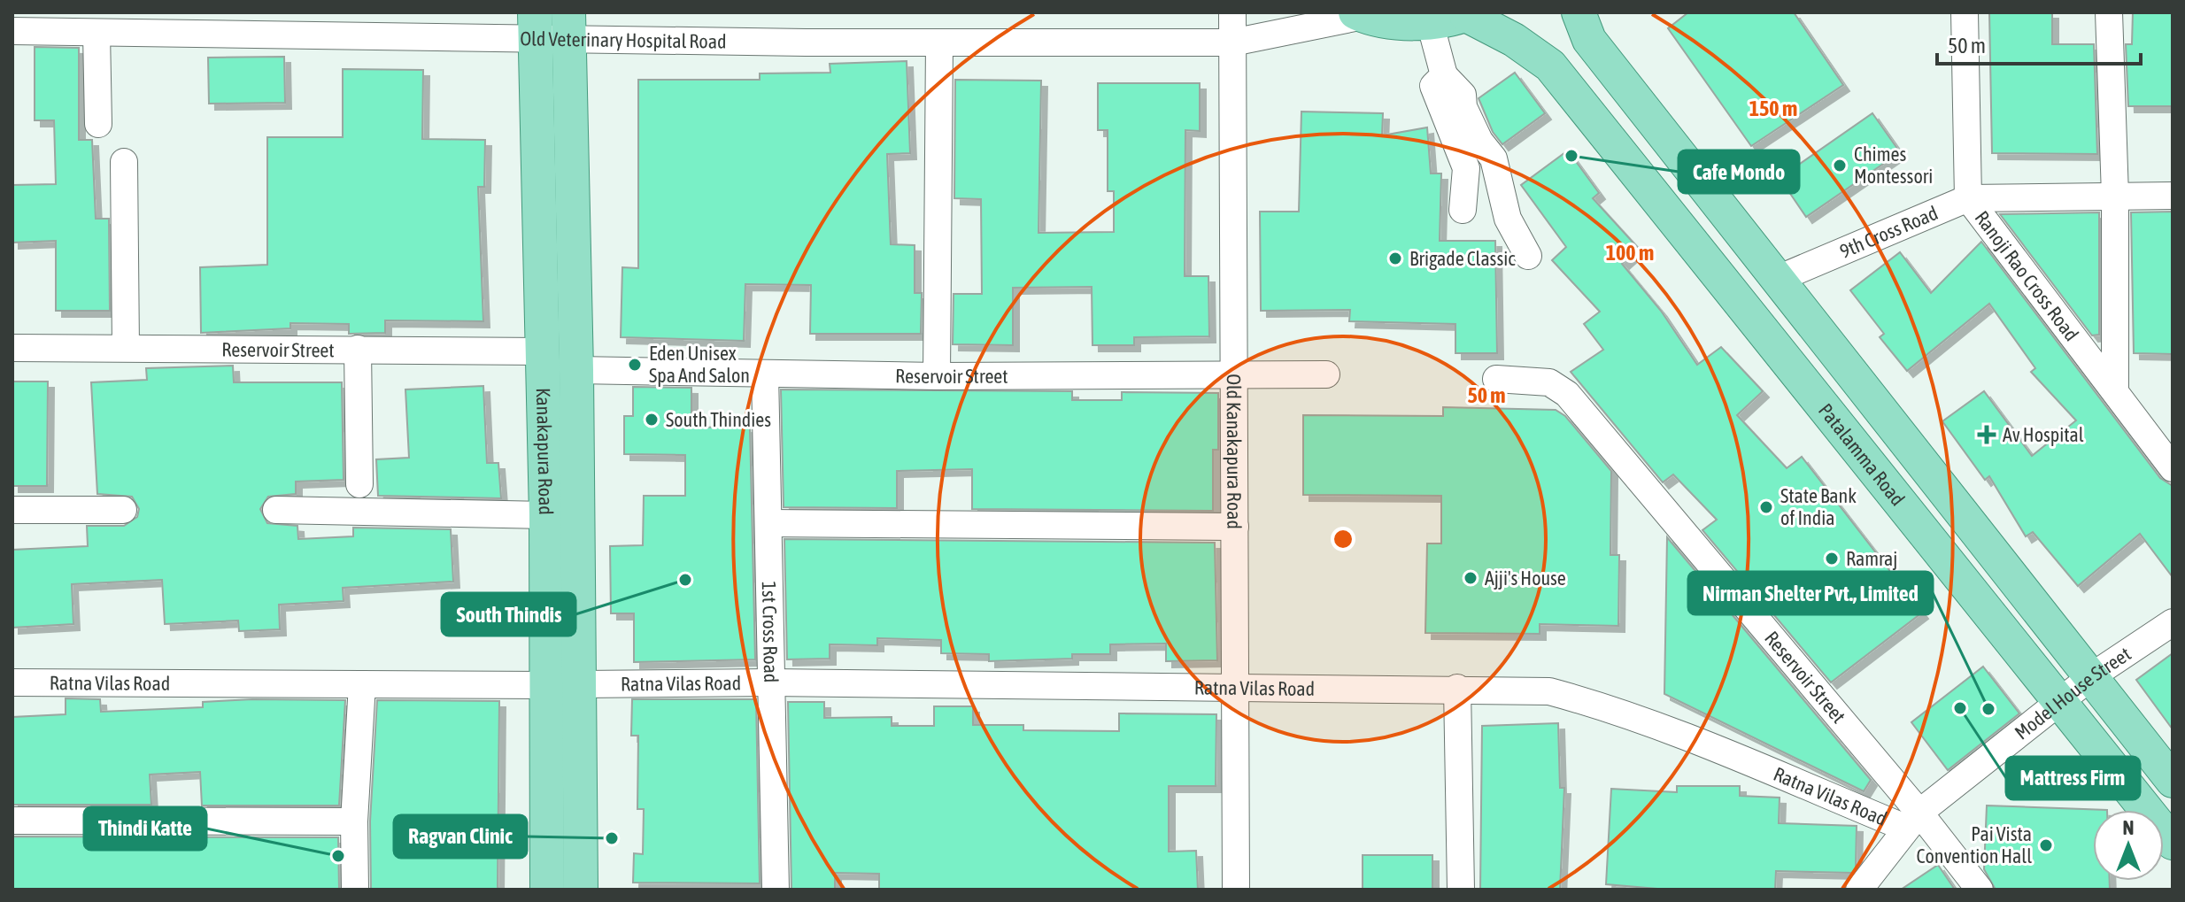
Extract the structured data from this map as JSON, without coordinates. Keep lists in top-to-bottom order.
{
  "streets": {
    "main road": ["Kanakapura Road", "Patalamma Road"],
    "street": [
      "Old Veterinary Hospital Road",
      "9th Cross Road",
      "Ranoji Rao Cross Road",
      "Reservoir Street",
      "Old Kanakapura Road",
      "1st Cross Road",
      "Ratna Vilas Road",
      "Model House Street"
    ]
  },
  "crossings": [
    ["Old Veterinary Hospital Road", "Kanakapura Road"],
    ["Old Veterinary Hospital Road", "Old Kanakapura Road"],
    ["9th Cross Road", "Ranoji Rao Cross Road"],
    ["Reservoir Street", "Kanakapura Road"],
    ["Reservoir Street", "Old Kanakapura Road"],
    ["Reservoir Street", "1st Cross Road"],
    ["Reservoir Street", "Ratna Vilas Road"],
    ["Reservoir Street", "Model House Street"],
    ["Kanakapura Road", "Ratna Vilas Road"],
    ["Old Kanakapura Road", "Ratna Vilas Road"],
    ["Patalamma Road", "Model House Street"],
    ["1st Cross Road", "Ratna Vilas Road"],
    ["Ratna Vilas Road", "Model House Street"]
  ],
  "places": {
    "other": [
      "Cafe Mondo",
      "Chimes Montessori",
      "Brigade Classic",
      "Eden Unisex Spa And Salon",
      "South Thindies",
      "State Bank of India",
      "Ramraj",
      "Ajji's House",
      "South Thindis",
      "Mattress Firm",
      "Nirman Shelter Pvt., Limited",
      "Ragvan Clinic",
      "Pai Vista Convention Hall",
      "Thindi Katte"
    ],
    "health": ["Av Hospital"]
  },
  "scale_bar": "50 m",
  "north": "top",
  "rings": ["150 m", "100 m", "50 m"]
}
